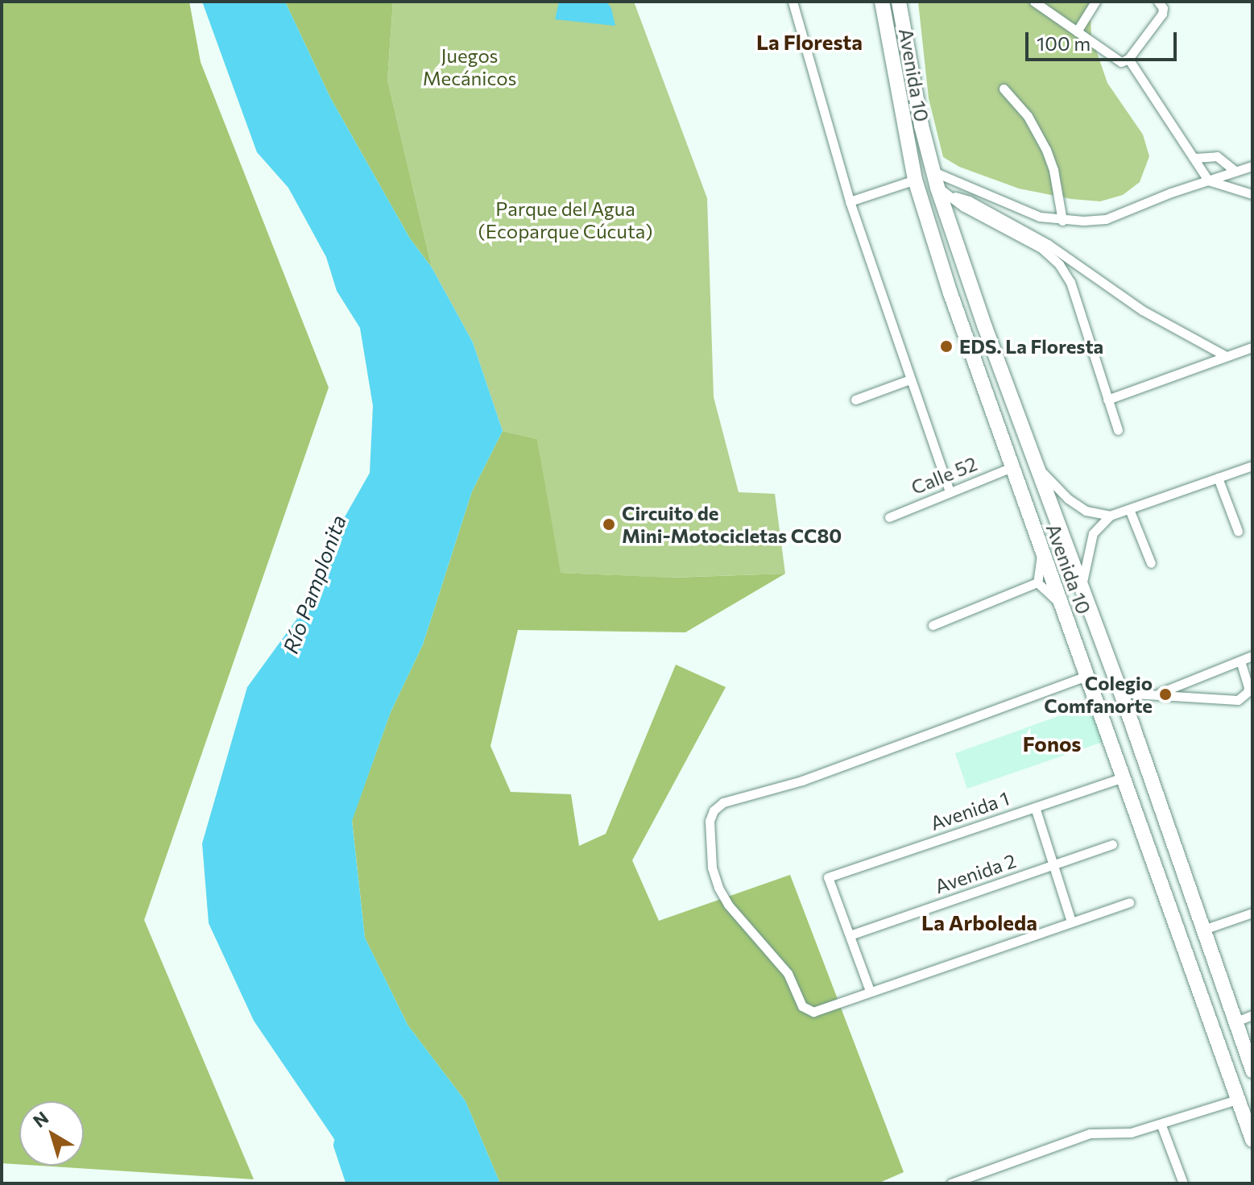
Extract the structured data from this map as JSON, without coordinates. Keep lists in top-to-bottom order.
{
  "streets": {
    "main road": ["Avenida 10"],
    "street": ["Calle 52", "Avenida 1", "Avenida 2"]
  },
  "crossings": [
    ["Avenida 10", "Calle 52"],
    ["Avenida 10", "Avenida 1"],
    ["Avenida 1", "Avenida 2"]
  ],
  "districts": ["La Floresta", "Fonos", "La Arboleda"],
  "water": ["Río Pamplonita"],
  "parks": ["Juegos Mecánicos", "Parque del Agua (Ecoparque Cúcuta)"],
  "places": ["EDS. La Floresta", "Circuito de Mini-Motocicletas CC80", "Colegio Comfanorte"],
  "scale_bar": "100 m",
  "north": "top left"
}
